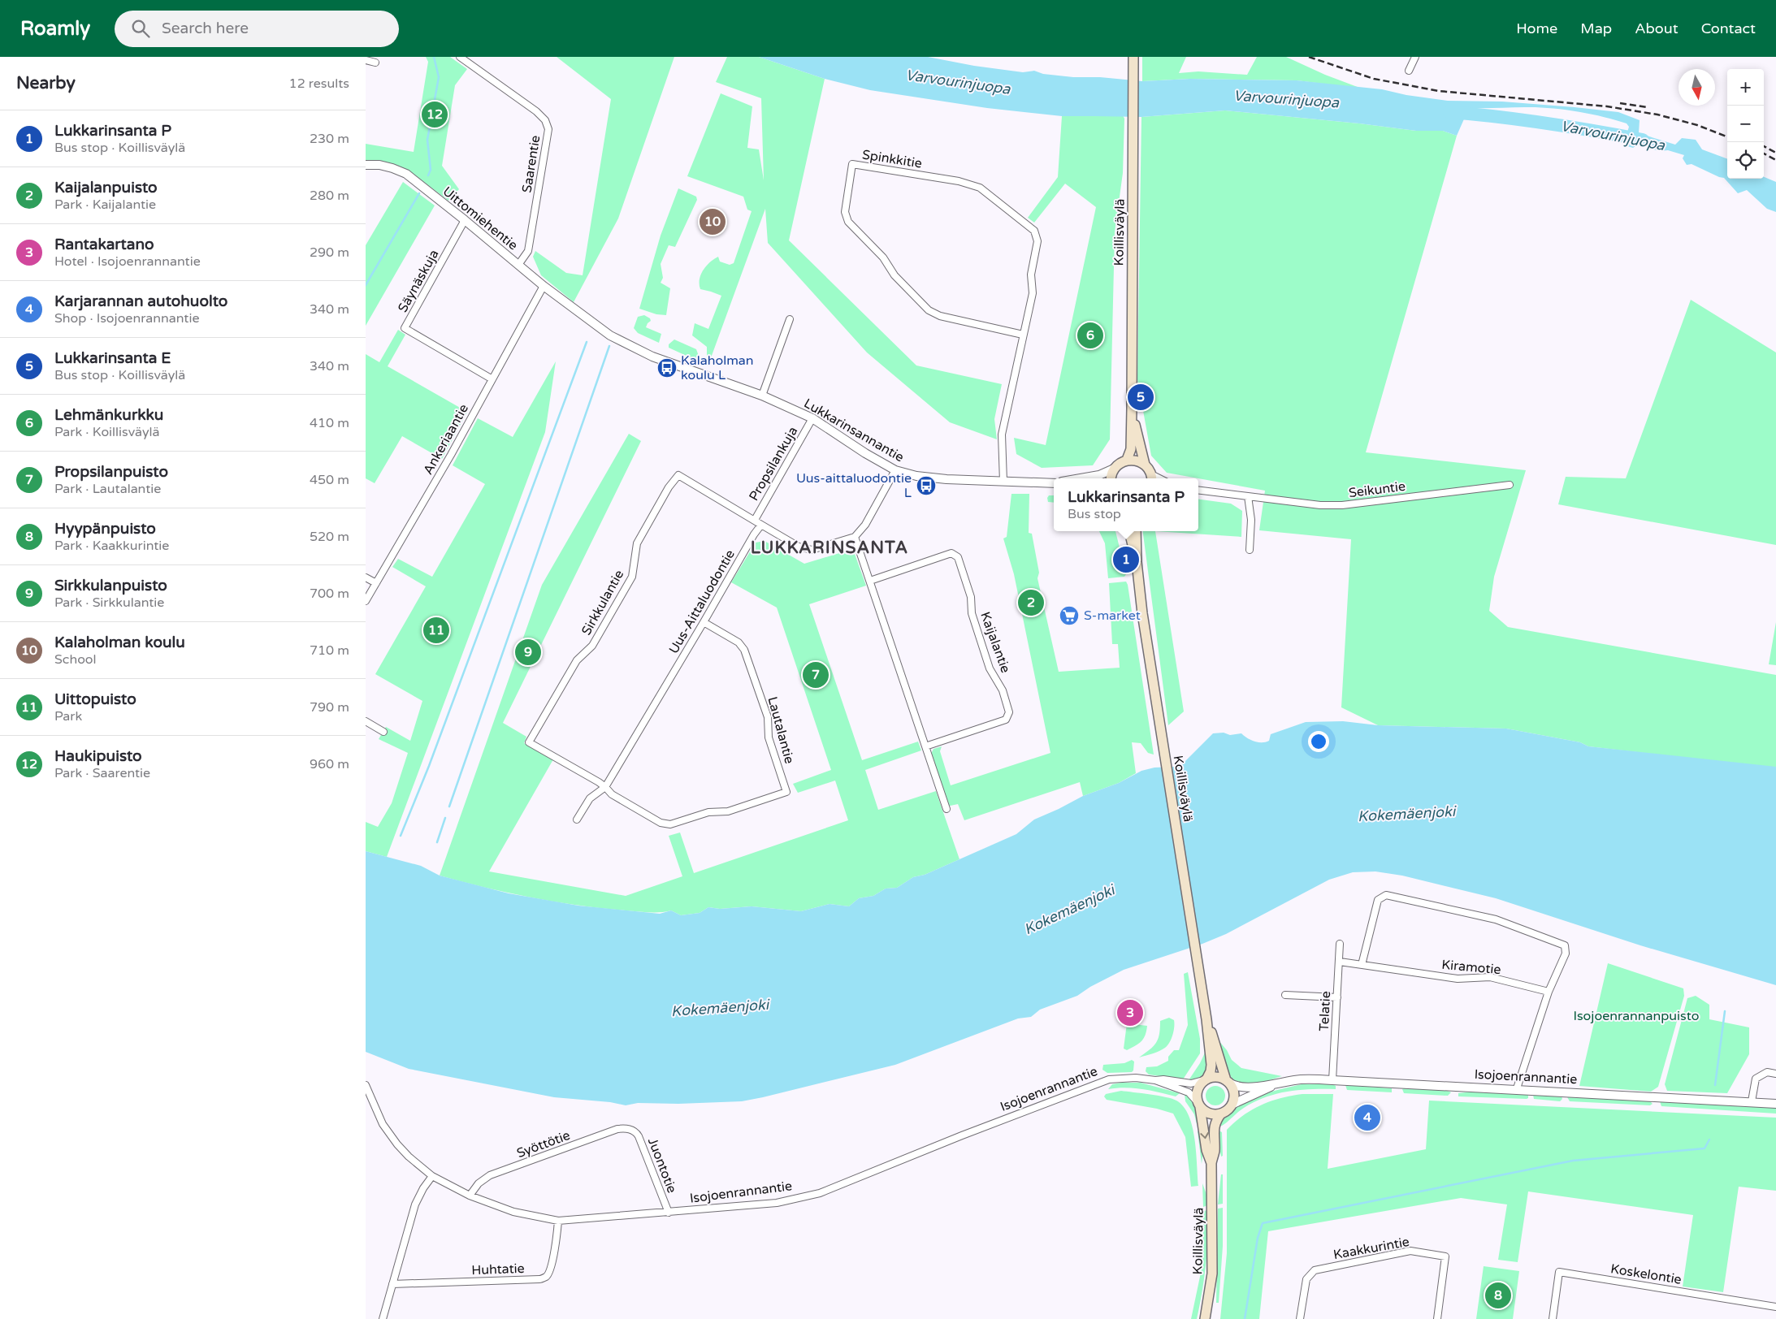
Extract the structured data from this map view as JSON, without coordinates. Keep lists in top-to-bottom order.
{
  "streets": {
    "main road": ["Koillisväylä"],
    "street": [
      "Spinkkitie",
      "Saarentie",
      "Uittomiehentie",
      "Säynäskuja",
      "Lukkarinsannantie",
      "Ankeriaantie",
      "Propsilankuja",
      "Seikuntie",
      "Uus-Aittaluodontie",
      "Sirkkulantie",
      "Kaijalantie",
      "Lautalantie",
      "Kiramotie",
      "Telatie",
      "Isojoenrannantie",
      "Syöttötie",
      "Juontotie",
      "Kaakkurintie",
      "Huhtatie",
      "Koskelontie"
    ]
  },
  "crossings": [
    ["Spinkkitie", "Lukkarinsannantie"],
    ["Saarentie", "Uittomiehentie"],
    ["Uittomiehentie", "Säynäskuja"],
    ["Uittomiehentie", "Lukkarinsannantie"],
    ["Uittomiehentie", "Ankeriaantie"],
    ["Koillisväylä", "Isojoenrannantie"],
    ["Säynäskuja", "Ankeriaantie"],
    ["Lukkarinsannantie", "Propsilankuja"],
    ["Propsilankuja", "Sirkkulantie"],
    ["Uus-Aittaluodontie", "Sirkkulantie"],
    ["Uus-Aittaluodontie", "Lautalantie"],
    ["Sirkkulantie", "Lautalantie"],
    ["Kiramotie", "Telatie"],
    ["Telatie", "Isojoenrannantie"],
    ["Isojoenrannantie", "Syöttötie"],
    ["Isojoenrannantie", "Juontotie"],
    ["Isojoenrannantie", "Huhtatie"],
    ["Syöttötie", "Juontotie"]
  ],
  "districts": ["LUKKARINSANTA"],
  "water": ["Varvourinjuopa", "Kokemäenjoki"],
  "parks": ["Isojoenrannanpuisto"],
  "places": {
    "bus stop": ["Kalaholman koulu L", "Uus-aittaluodontie L"],
    "supermarket": ["S-market"]
  },
  "north": "bottom",
  "page": {
    "header": "Roamly",
    "search": "Search here",
    "nav": [
      "Home",
      "Map",
      "About",
      "Contact"
    ],
    "heading": ["Nearby", "12 results"],
    "map_buttons": ["+", "−"],
    "pins": [
      "12",
      "10",
      "6",
      "5",
      "1",
      "2",
      "11",
      "9",
      "7",
      "3",
      "4",
      "8"
    ],
    "list": [
      {
        "mark": "1",
        "name": "Lukkarinsanta P",
        "note": "Bus stop · Koillisväylä",
        "value": "230 m"
      },
      {
        "mark": "2",
        "name": "Kaijalanpuisto",
        "note": "Park · Kaijalantie",
        "value": "280 m"
      },
      {
        "mark": "3",
        "name": "Rantakartano",
        "note": "Hotel · Isojoenrannantie",
        "value": "290 m"
      },
      {
        "mark": "4",
        "name": "Karjarannan autohuolto",
        "note": "Shop · Isojoenrannantie",
        "value": "340 m"
      },
      {
        "mark": "5",
        "name": "Lukkarinsanta E",
        "note": "Bus stop · Koillisväylä",
        "value": "340 m"
      },
      {
        "mark": "6",
        "name": "Lehmänkurkku",
        "note": "Park · Koillisväylä",
        "value": "410 m"
      },
      {
        "mark": "7",
        "name": "Propsilanpuisto",
        "note": "Park · Lautalantie",
        "value": "450 m"
      },
      {
        "mark": "8",
        "name": "Hyypänpuisto",
        "note": "Park · Kaakkurintie",
        "value": "520 m"
      },
      {
        "mark": "9",
        "name": "Sirkkulanpuisto",
        "note": "Park · Sirkkulantie",
        "value": "700 m"
      },
      {
        "mark": "10",
        "name": "Kalaholman koulu",
        "note": "School",
        "value": "710 m"
      },
      {
        "mark": "11",
        "name": "Uittopuisto",
        "note": "Park",
        "value": "790 m"
      },
      {
        "mark": "12",
        "name": "Haukipuisto",
        "note": "Park · Saarentie",
        "value": "960 m"
      }
    ],
    "popup": ["Lukkarinsanta P", "Bus stop"]
  }
}
